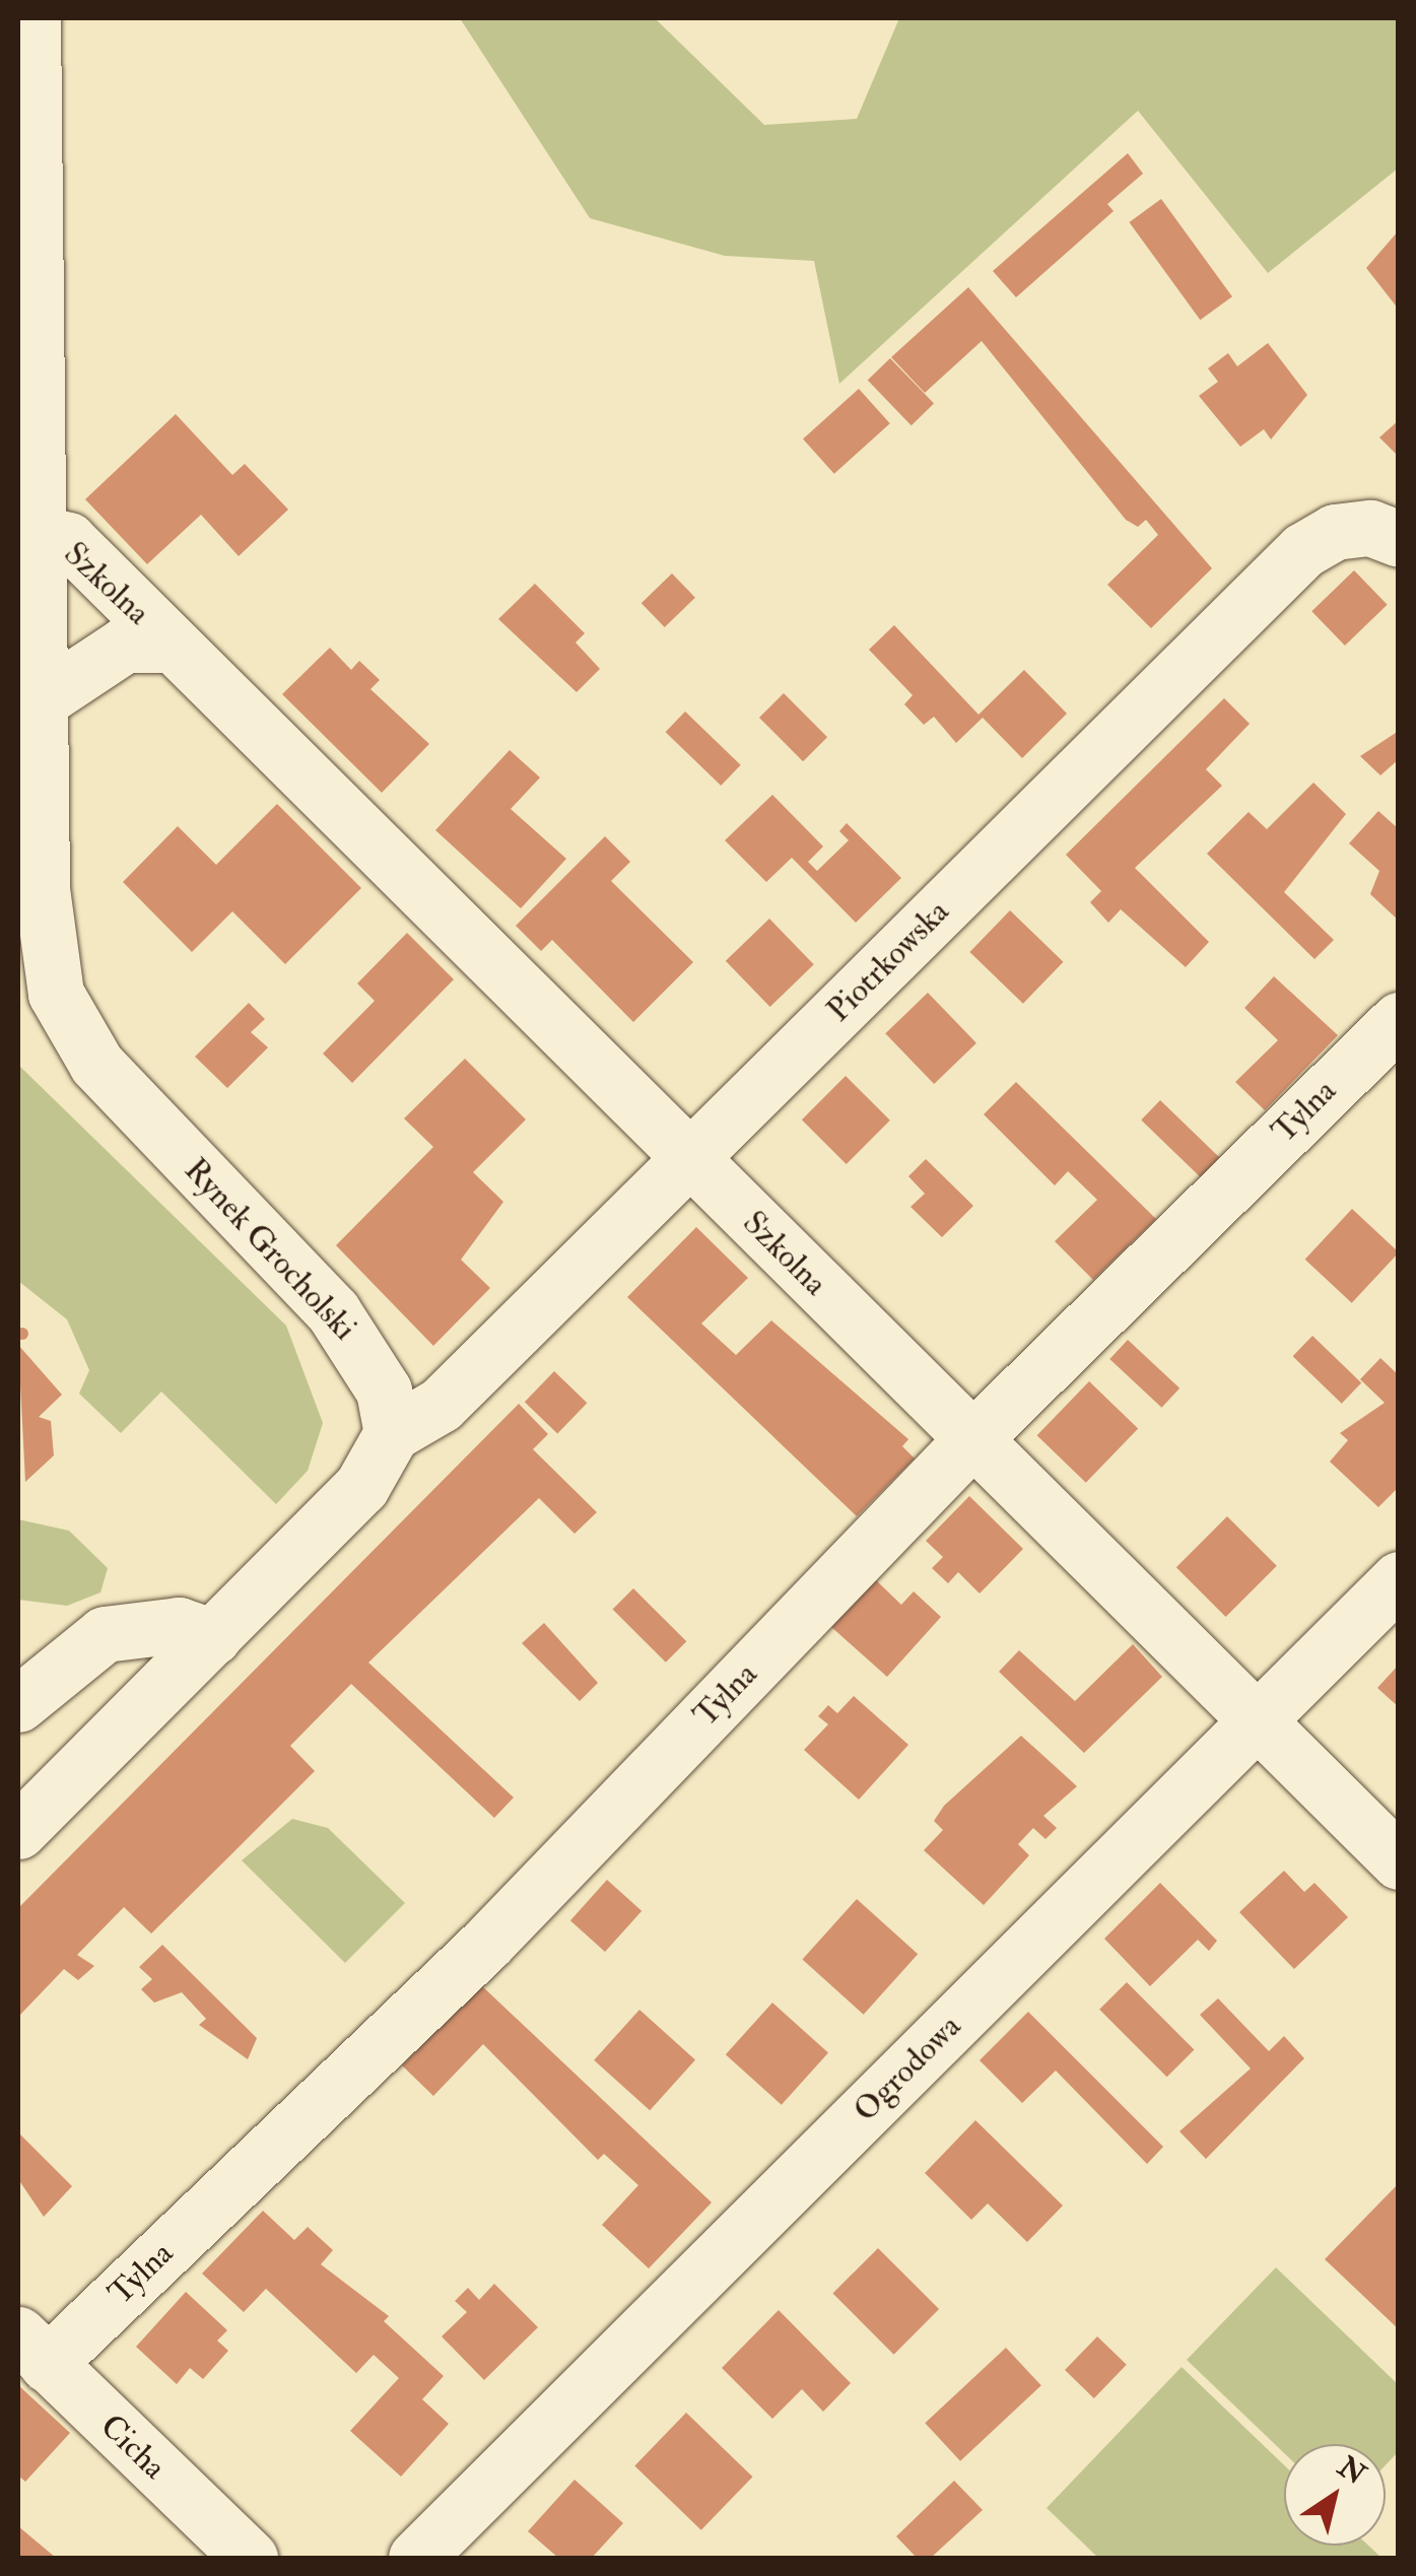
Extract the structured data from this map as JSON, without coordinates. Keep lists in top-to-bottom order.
{
  "streets": {
    "street": [
      "Szkolna",
      "Piotrkowska",
      "Tylna",
      "Rynek Grocholski",
      "Ogrodowa",
      "Cicha"
    ]
  },
  "crossings": [
    ["Szkolna", "Piotrkowska"],
    ["Szkolna", "Tylna"],
    ["Szkolna", "Rynek Grocholski"],
    ["Szkolna", "Ogrodowa"],
    ["Piotrkowska", "Rynek Grocholski"],
    ["Tylna", "Cicha"]
  ],
  "north": "top right"
}
